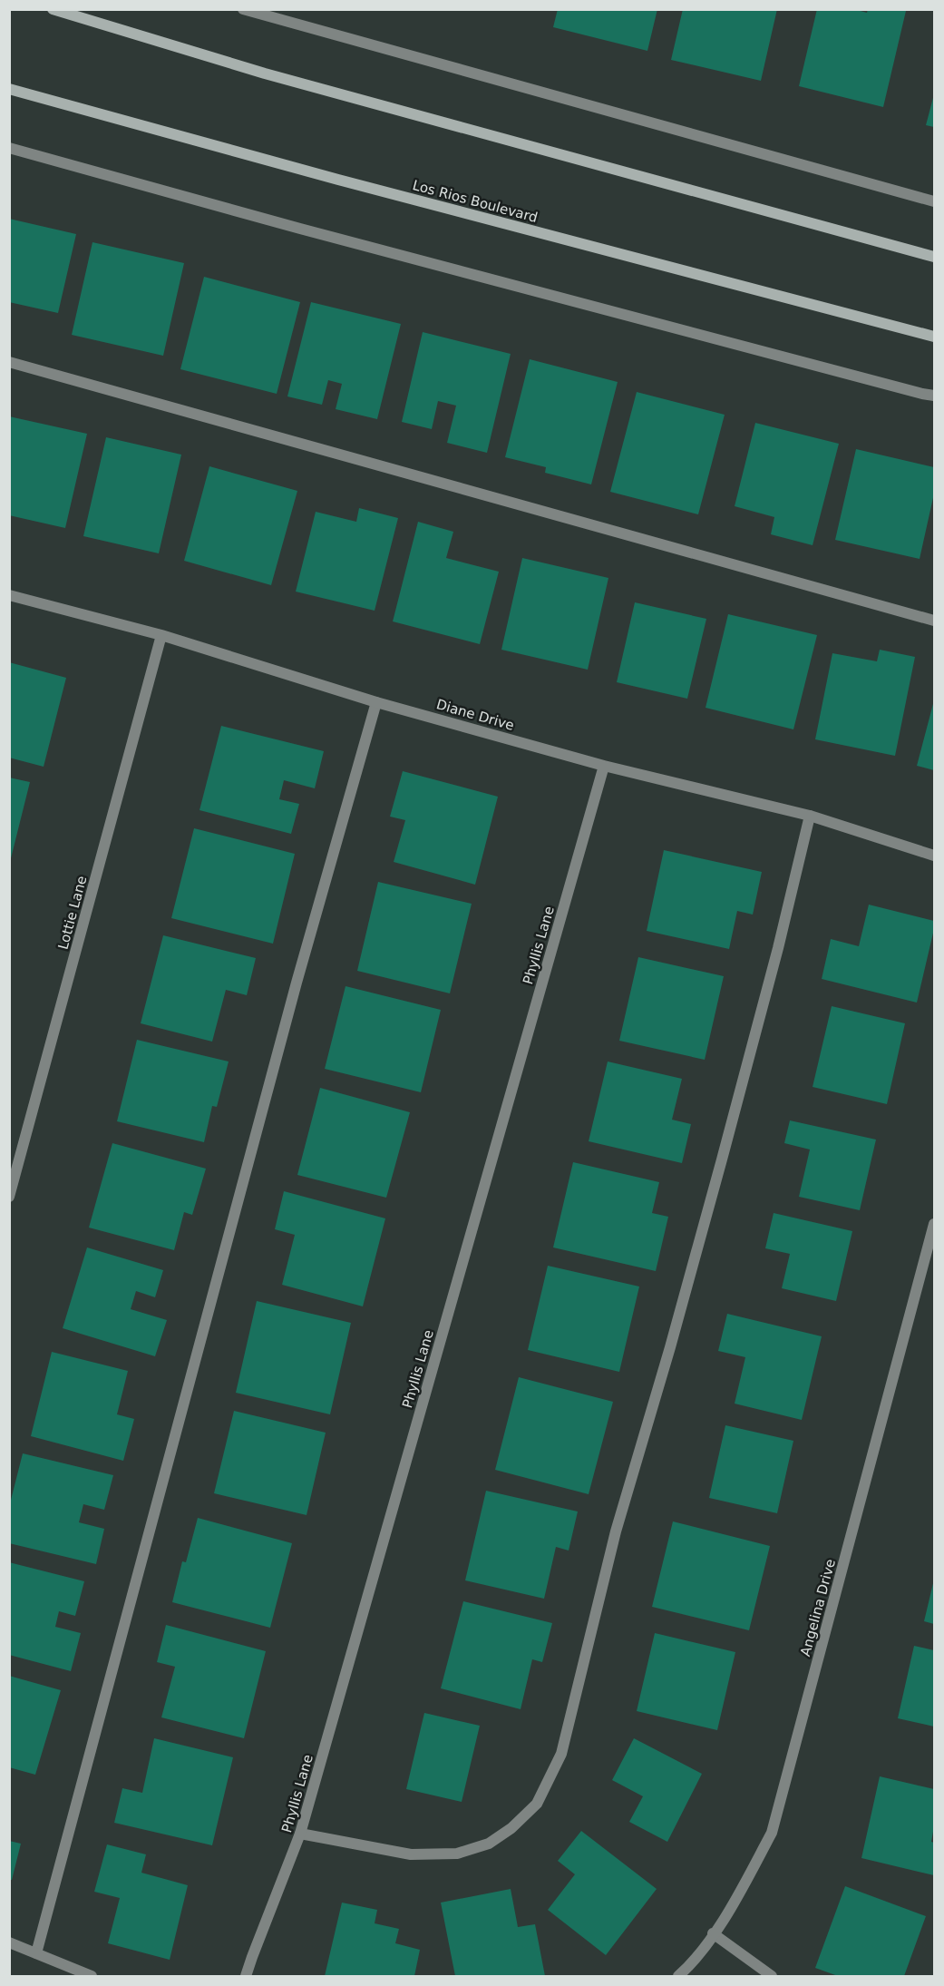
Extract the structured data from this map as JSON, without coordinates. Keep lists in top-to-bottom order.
{
  "streets": {
    "main road": ["Los Rios Boulevard"],
    "street": [
      "Diane Drive",
      "Lottie Lane",
      "Phyllis Lane",
      "Angelina Drive"
    ]
  },
  "crossings": [
    ["Diane Drive", "Lottie Lane"],
    ["Diane Drive", "Phyllis Lane"]
  ]
}
